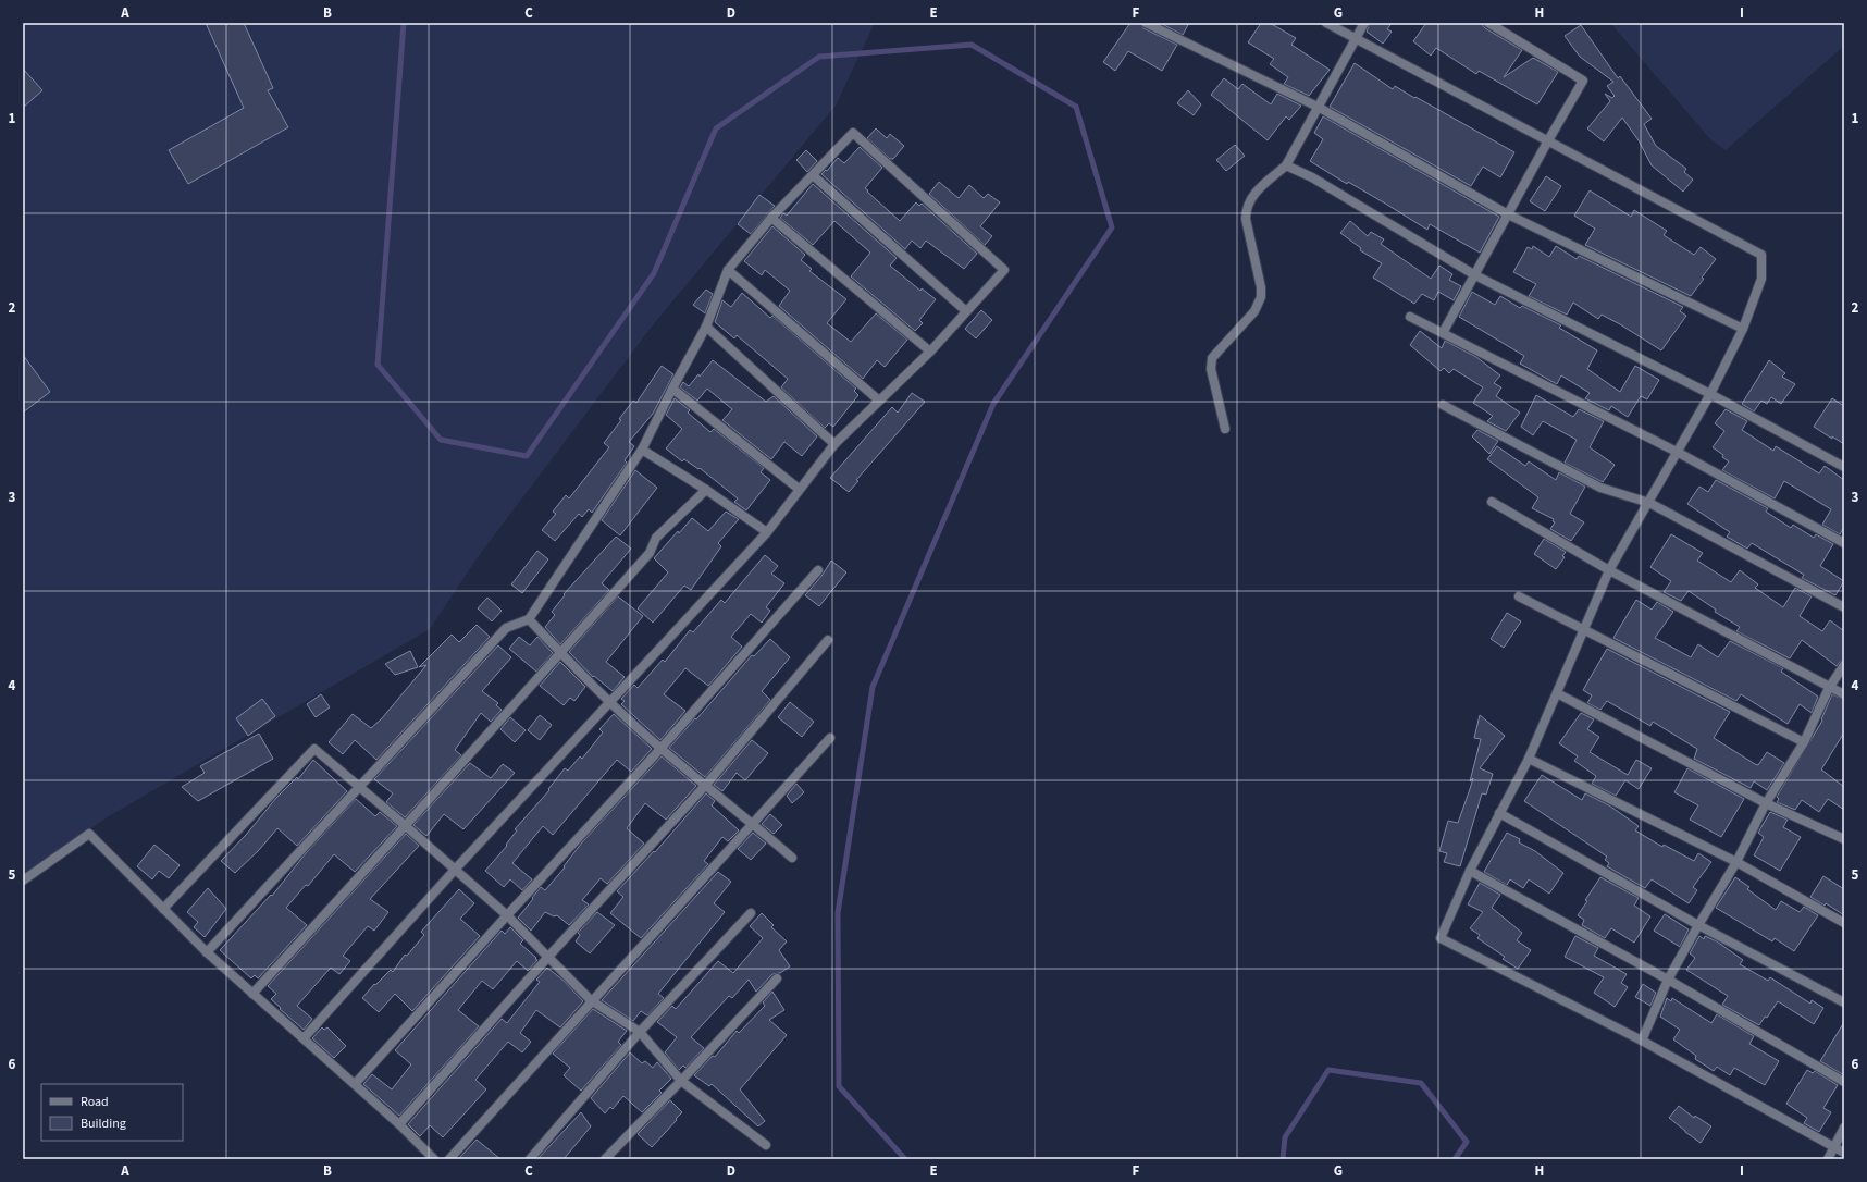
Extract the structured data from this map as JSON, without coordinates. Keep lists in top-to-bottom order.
{
  "legend": ["Road", "Building"],
  "grid": {
    "columns": [
      "A",
      "B",
      "C",
      "D",
      "E",
      "F",
      "G",
      "H",
      "I"
    ],
    "rows": [
      "1",
      "2",
      "3",
      "4",
      "5",
      "6"
    ]
  }
}
